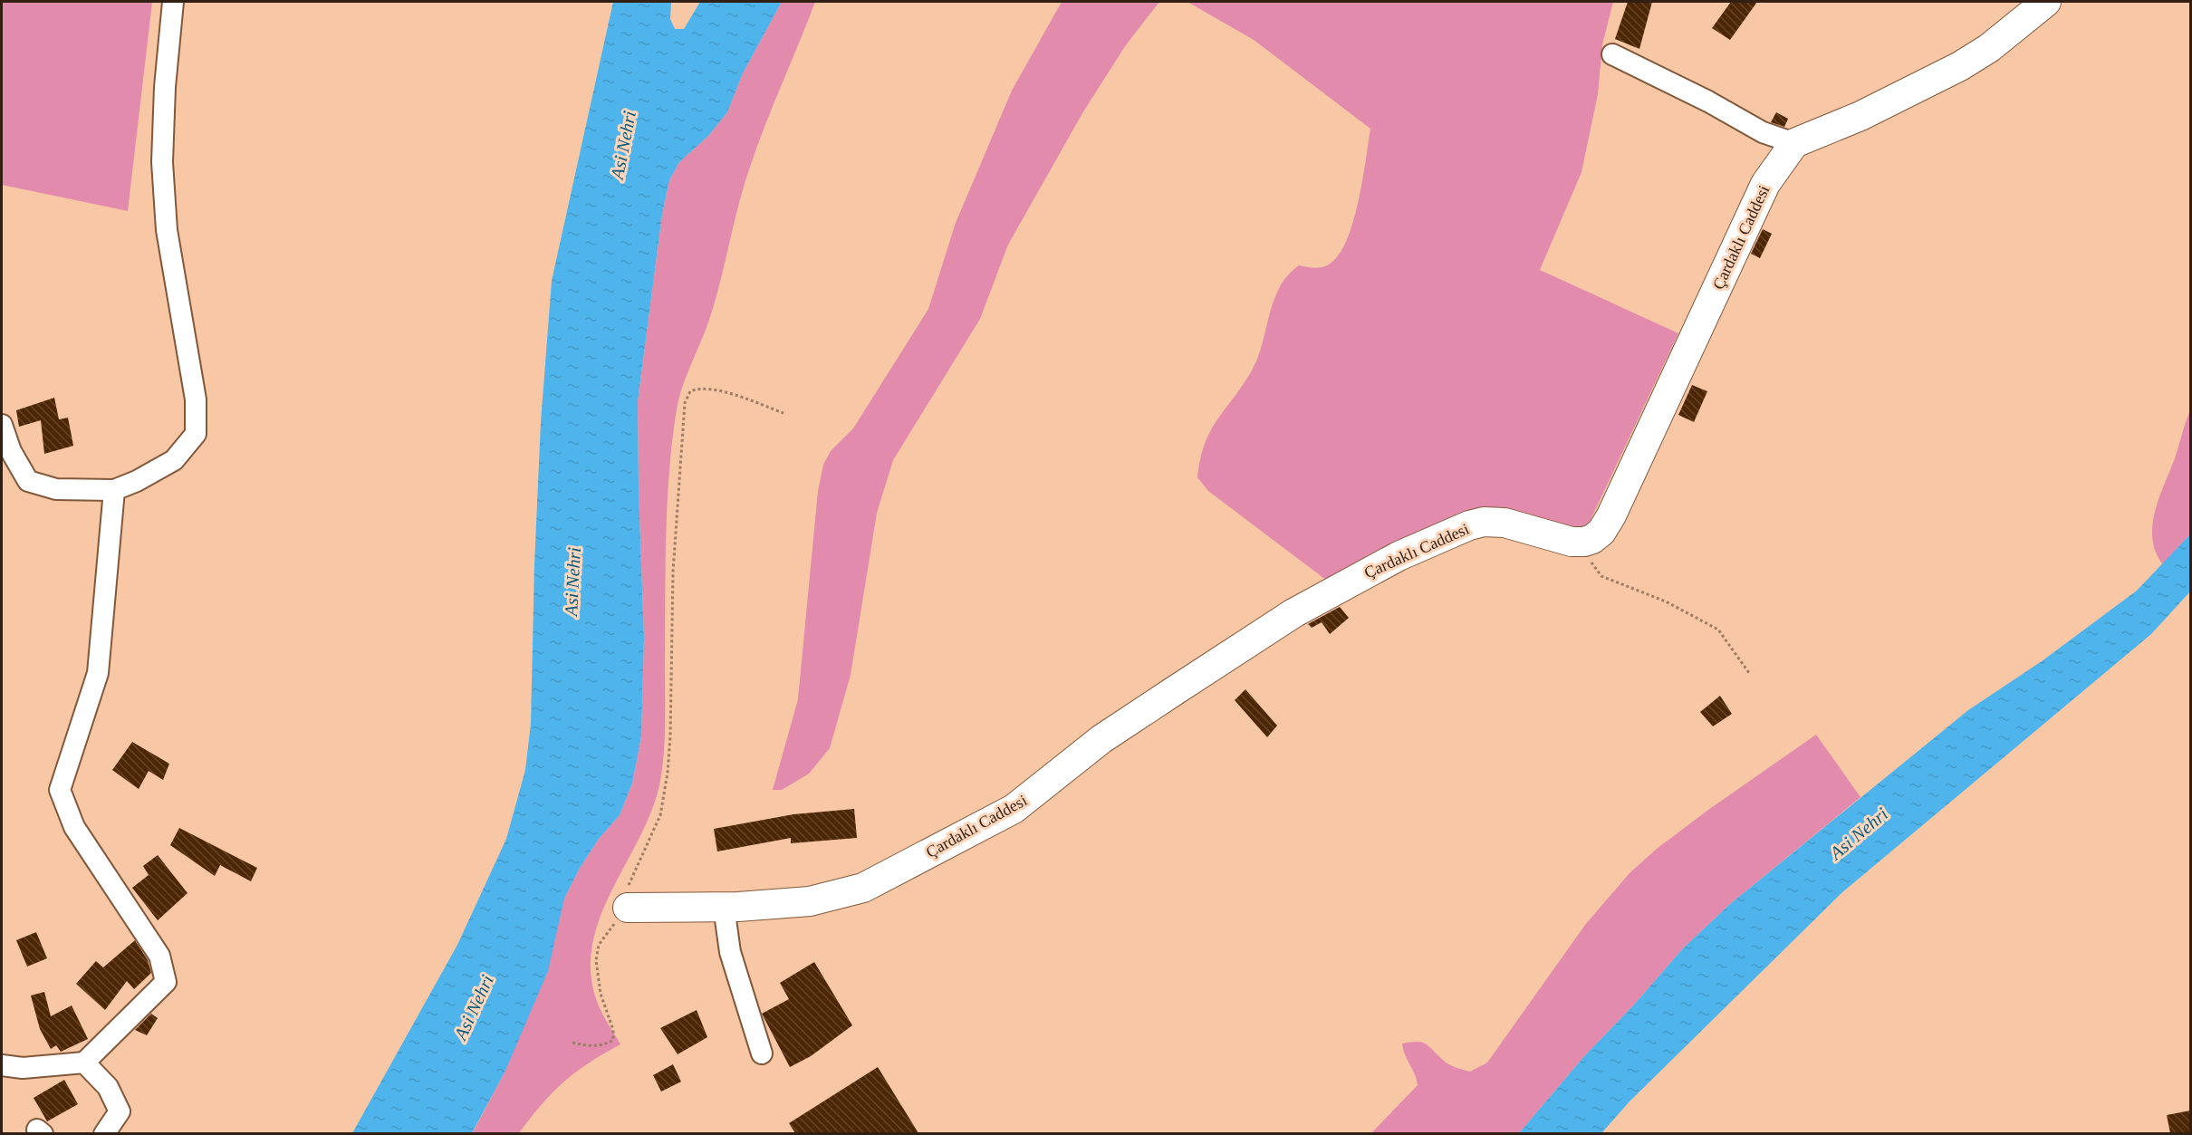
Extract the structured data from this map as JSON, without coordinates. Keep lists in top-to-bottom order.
{
  "streets": {
    "street": ["Çardaklı Caddesi"]
  },
  "water": ["Asi Nehri"]
}
